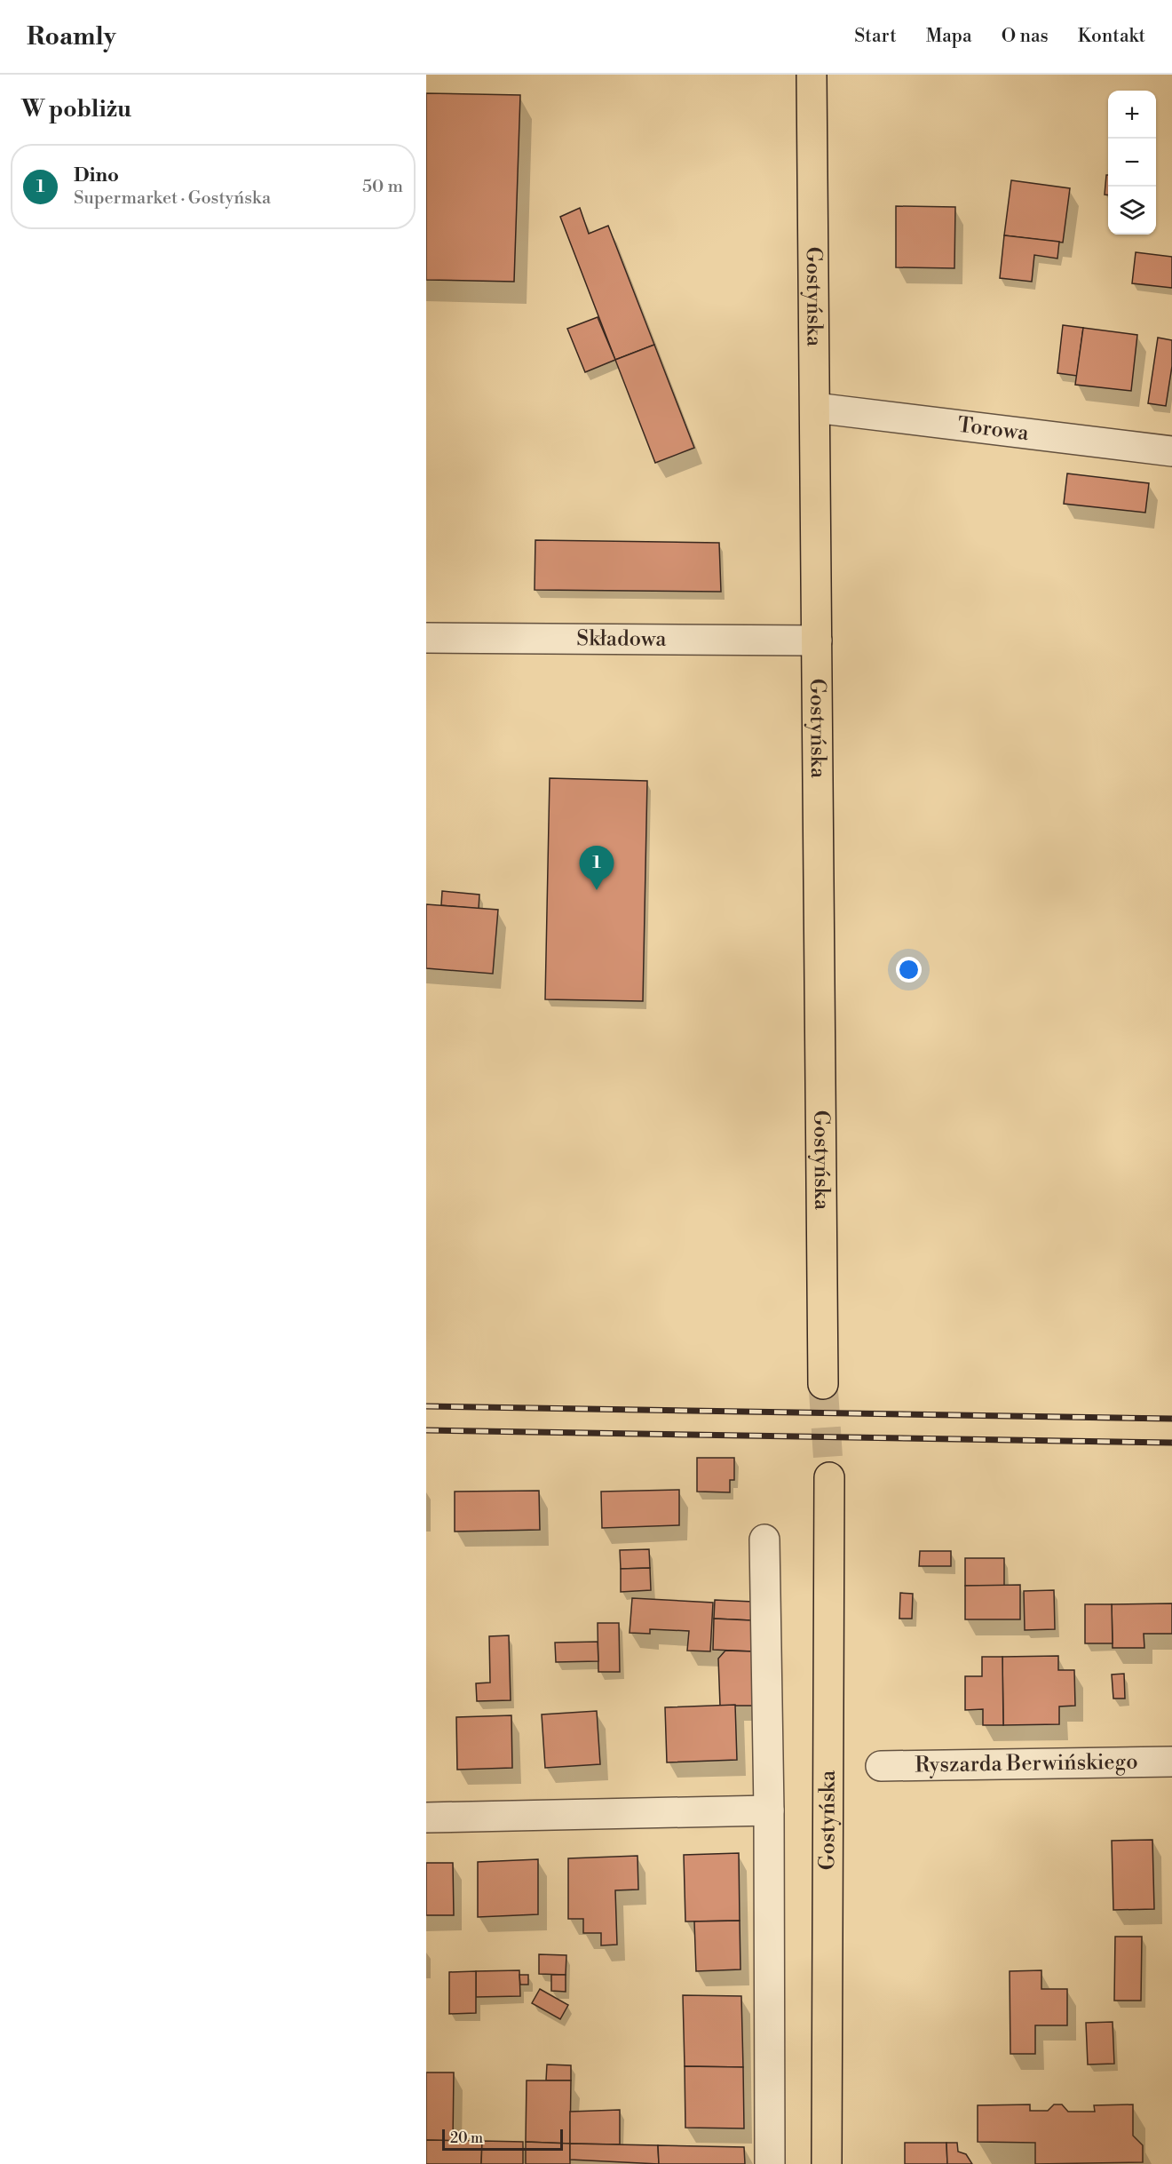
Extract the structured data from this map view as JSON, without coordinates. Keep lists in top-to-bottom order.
{
  "streets": {
    "main road": ["Gostyńska"],
    "street": ["Torowa", "Składowa", "Ryszarda Berwińskiego"]
  },
  "crossings": [
    ["Gostyńska", "Torowa"],
    ["Gostyńska", "Składowa"]
  ],
  "scale_bar": "20 m",
  "page": {
    "header": "Roamly",
    "nav": [
      "Start",
      "Mapa",
      "O nas",
      "Kontakt"
    ],
    "heading": "W pobliżu",
    "map_buttons": ["+", "−"],
    "list": [
      {
        "mark": "1",
        "name": "Dino",
        "note": "Supermarket · Gostyńska",
        "value": "50 m"
      }
    ],
    "pins": "1",
    "scale": "20 m"
  }
}
